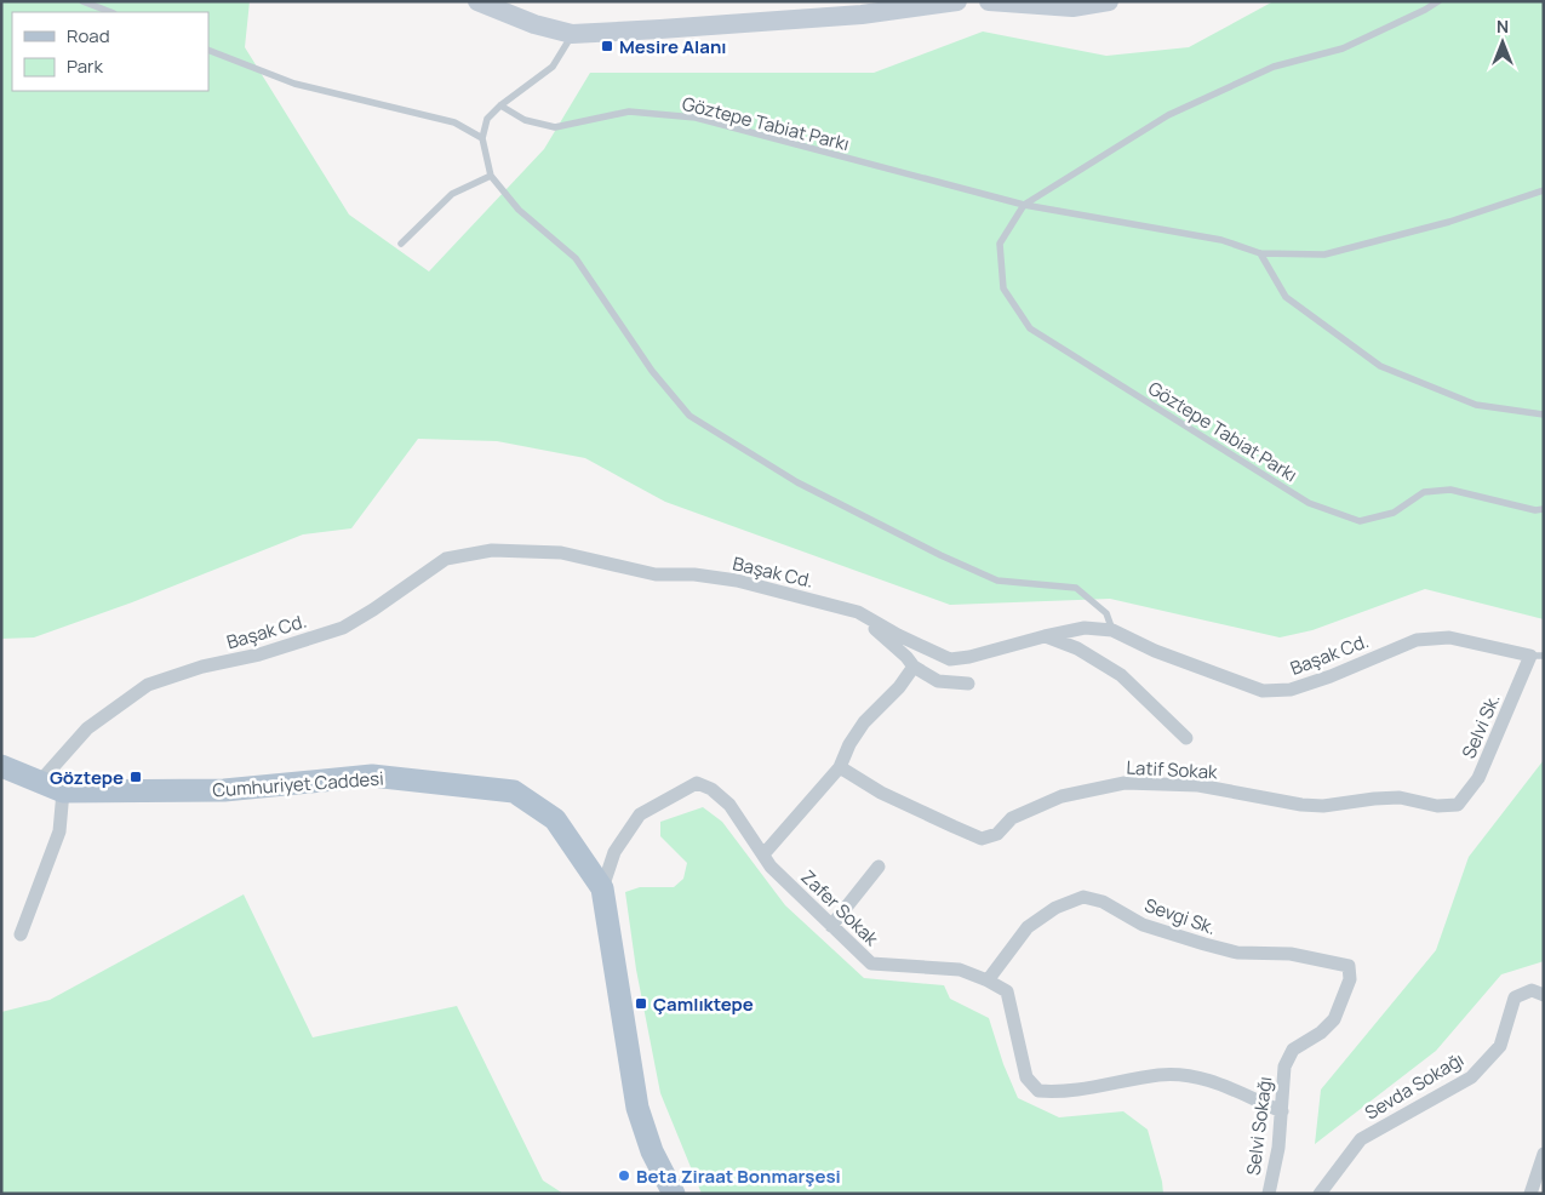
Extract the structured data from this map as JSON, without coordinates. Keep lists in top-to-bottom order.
{
  "streets": {
    "main road": ["Cumhuriyet Caddesi"],
    "street": [
      "Başak Cd.",
      "Selvi Sk.",
      "Latif Sokak",
      "Zafer Sokak",
      "Sevgi Sk.",
      "Sevda Sokağı",
      "Selvi Sokağı"
    ],
    "lane": ["Göztepe Tabiat Parkı"]
  },
  "crossings": [
    ["Başak Cd.", "Selvi Sk."],
    ["Başak Cd.", "Cumhuriyet Caddesi"],
    ["Selvi Sk.", "Latif Sokak"],
    ["Cumhuriyet Caddesi", "Zafer Sokak"],
    ["Zafer Sokak", "Sevgi Sk."],
    ["Zafer Sokak", "Selvi Sokağı"],
    ["Sevgi Sk.", "Selvi Sokağı"]
  ],
  "places": {
    "transit": ["Mesire Alanı", "Göztepe", "Çamlıktepe"],
    "other": ["Beta Ziraat Bonmarşesi"]
  },
  "legend": ["Road", "Park"],
  "north": "top"
}
